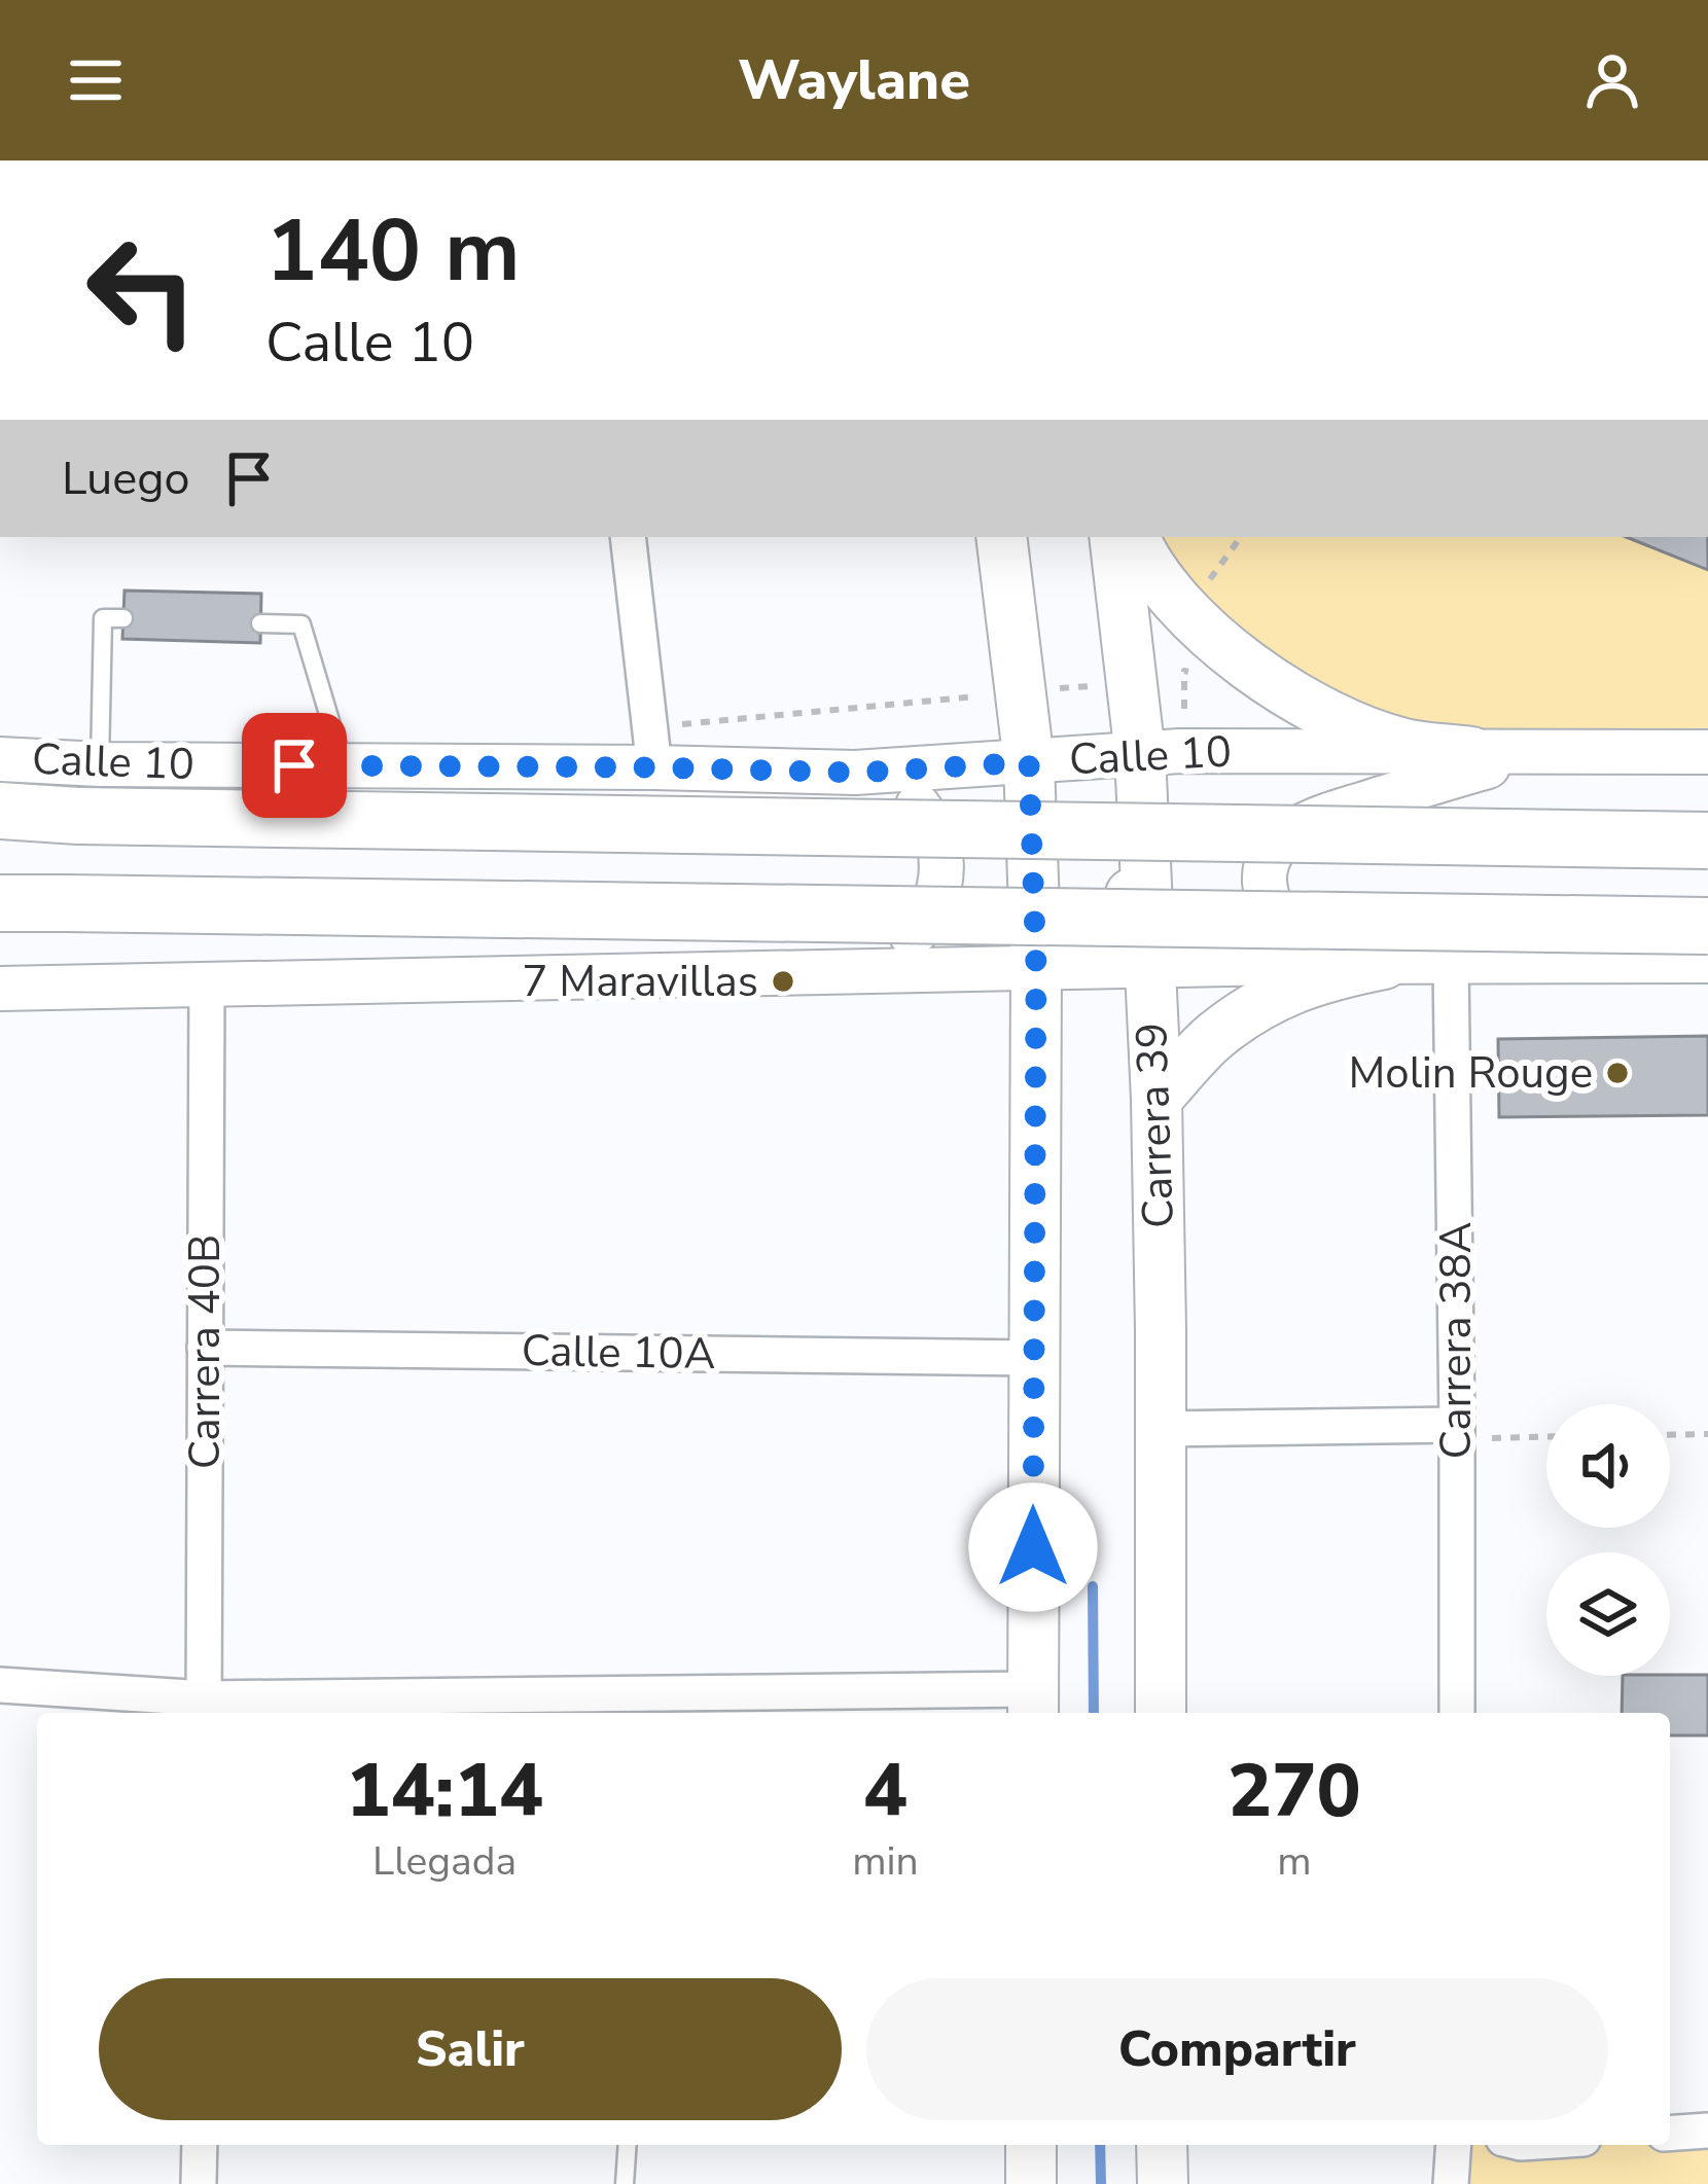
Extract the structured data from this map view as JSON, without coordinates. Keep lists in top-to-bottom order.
{
  "streets": {
    "main road": ["Calle 10", "Carrera 39"],
    "street": ["Carrera 38A", "Carrera 40B", "Calle 10A"]
  },
  "crossings": [
    ["Calle 10", "Carrera 39"],
    ["Carrera 40B", "Calle 10A"]
  ],
  "places": ["7 Maravillas", "Molin Rouge"],
  "page": {
    "header": "Waylane",
    "turn": ["140 m", "Calle 10"],
    "then": "Luego",
    "eta": [
      "14:14",
      "Llegada",
      "4",
      "min",
      "270",
      "m"
    ],
    "buttons": ["Salir", "Compartir"]
  }
}
